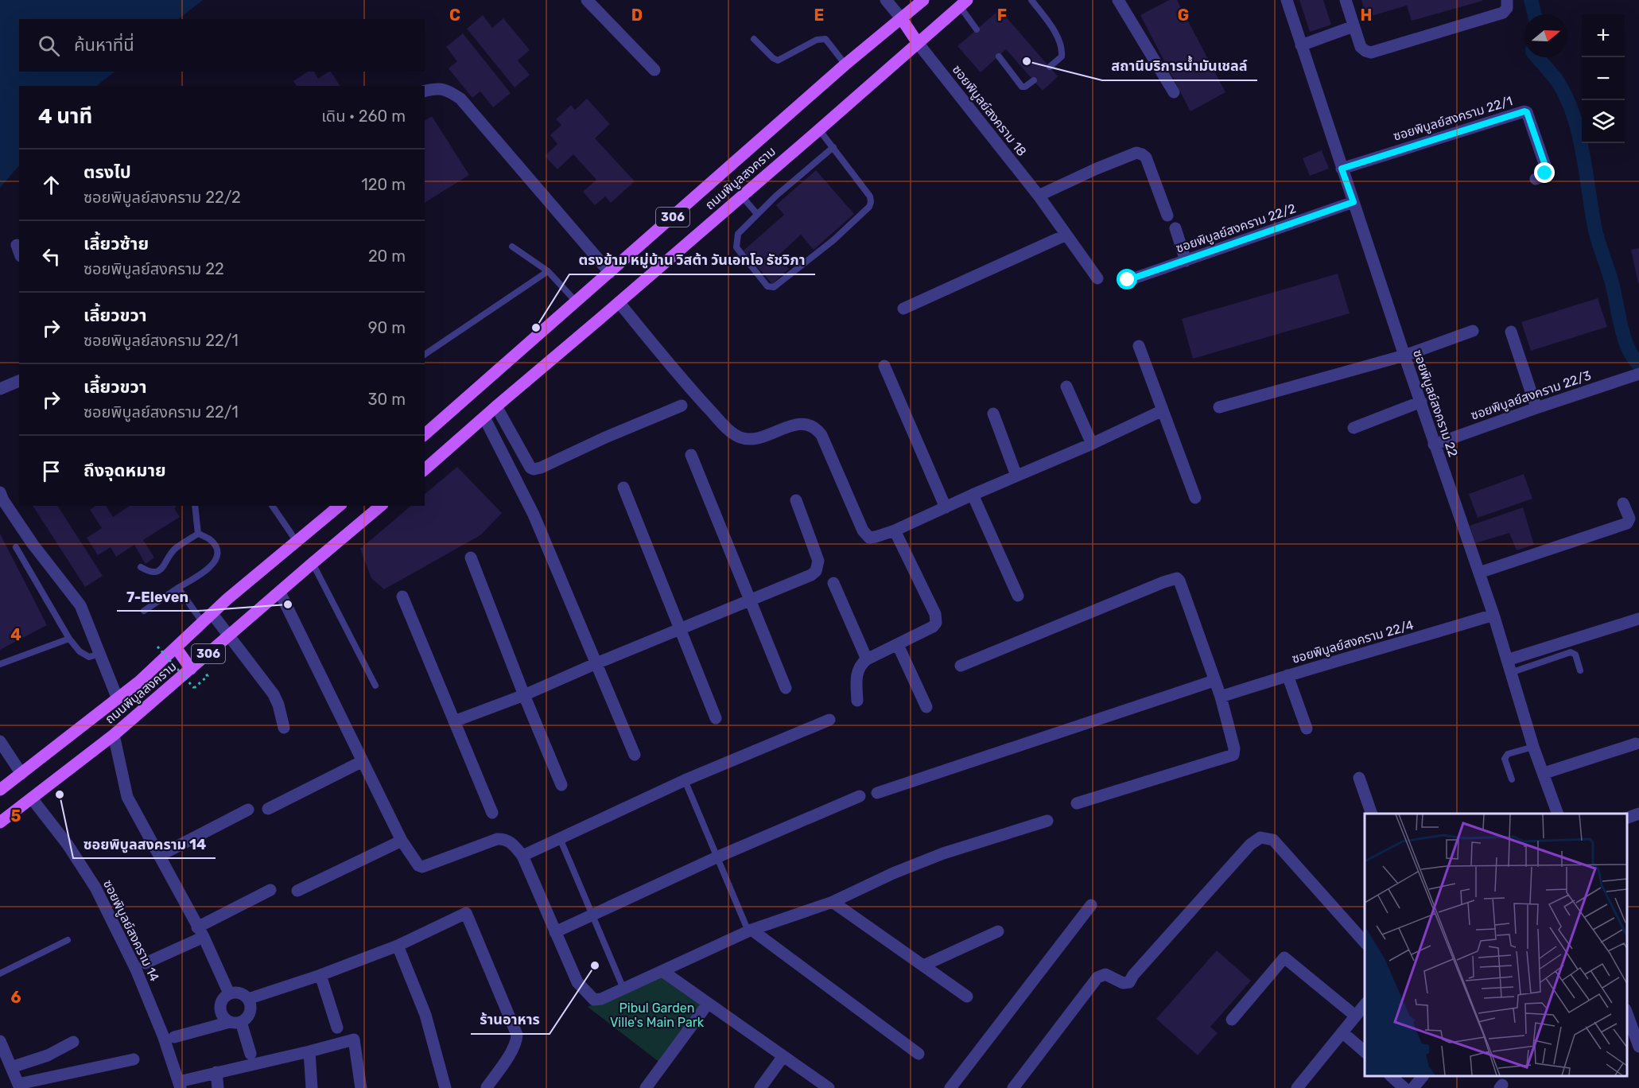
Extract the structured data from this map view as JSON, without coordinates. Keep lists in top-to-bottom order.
{
  "streets": {
    "main road": ["ถนนพิบูลสงคราม", "306"],
    "street": [
      "ซอยพิบูลย์สงคราม 18",
      "ซอยพิบูลย์สงคราม 22/1",
      "ซอยพิบูลย์สงคราม 22/2",
      "ซอยพิบูลย์สงคราม 22/3",
      "ซอยพิบูลย์สงคราม 22",
      "ซอยพิบูลย์สงคราม 22/4",
      "ซอยพิบูลย์สงคราม 14"
    ]
  },
  "crossings": [
    ["ซอยพิบูลย์สงคราม 18", "ถนนพิบูลสงคราม"],
    ["ซอยพิบูลย์สงคราม 22/1", "ซอยพิบูลย์สงคราม 22"],
    ["ถนนพิบูลสงคราม", "ซอยพิบูลย์สงคราม 14"],
    ["ซอยพิบูลย์สงคราม 22/2", "ซอยพิบูลย์สงคราม 22"],
    ["ซอยพิบูลย์สงคราม 22/3", "ซอยพิบูลย์สงคราม 22"],
    ["ซอยพิบูลย์สงคราม 22", "ซอยพิบูลย์สงคราม 22/4"]
  ],
  "parks": ["Pibul Garden Ville's Main Park"],
  "places": [
    "สถานีบริการน้ำมันเชลล์",
    "ตรงข้าม หมู่บ้าน วิสต้า วันเอทโอ รัชวิภา",
    "7-Eleven",
    "ซอยพิบูลสงคราม 14",
    "ร้านอาหาร"
  ],
  "north": "right",
  "page": {
    "map_buttons": ["+", "−"],
    "search": "ค้นหาที่นี่",
    "heading": ["4 นาที", "เดิน · 260 m"],
    "list": [
      ["ตรงไป", "ซอยพิบูลย์สงคราม 22/2", "120 m"],
      ["เลี้ยวซ้าย", "ซอยพิบูลย์สงคราม 22", "20 m"],
      ["เลี้ยวขวา", "ซอยพิบูลย์สงคราม 22/1", "90 m"],
      ["เลี้ยวขวา", "ซอยพิบูลย์สงคราม 22/1", "30 m"],
      "ถึงจุดหมาย"
    ]
  },
  "grid": {
    "columns": [
      "C",
      "D",
      "E",
      "F",
      "G",
      "H"
    ],
    "rows": ["4", "5", "6"]
  }
}
